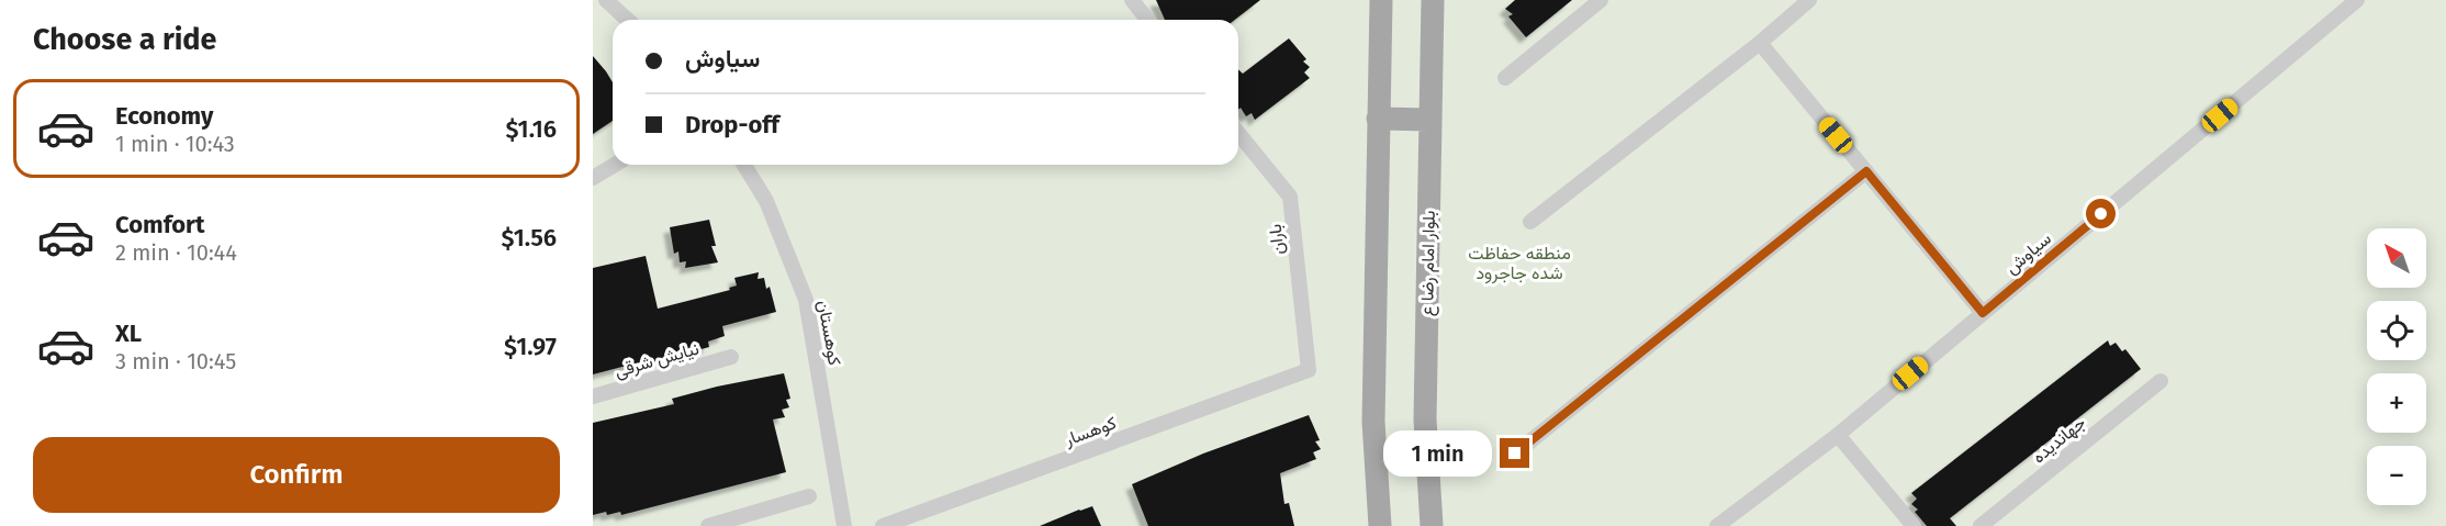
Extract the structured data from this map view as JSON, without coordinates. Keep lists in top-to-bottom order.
{
  "streets": {
    "main road": ["بلوار امام رضا ع"],
    "street": [
      "باران",
      "سیاوش",
      "کوهستان",
      "نیایش شرقی",
      "کوهسار",
      "جهاندیده"
    ]
  },
  "crossings": [
    ["باران", "کوهسار"]
  ],
  "parks": ["منطقه حفاظت شده جاجرود"],
  "north": "top left",
  "page": {
    "heading": "Choose a ride",
    "banner": ["سیاوش", "Drop-off"],
    "list": [
      {
        "name": "Economy",
        "note": "1 min · 10:43",
        "value": "$1.16"
      },
      {
        "name": "Comfort",
        "note": "2 min · 10:44",
        "value": "$1.56"
      },
      {
        "name": "XL",
        "note": "3 min · 10:45",
        "value": "$1.97"
      }
    ],
    "map_buttons": ["+", "−"],
    "buttons": "Confirm",
    "bubble": "1 min"
  }
}
